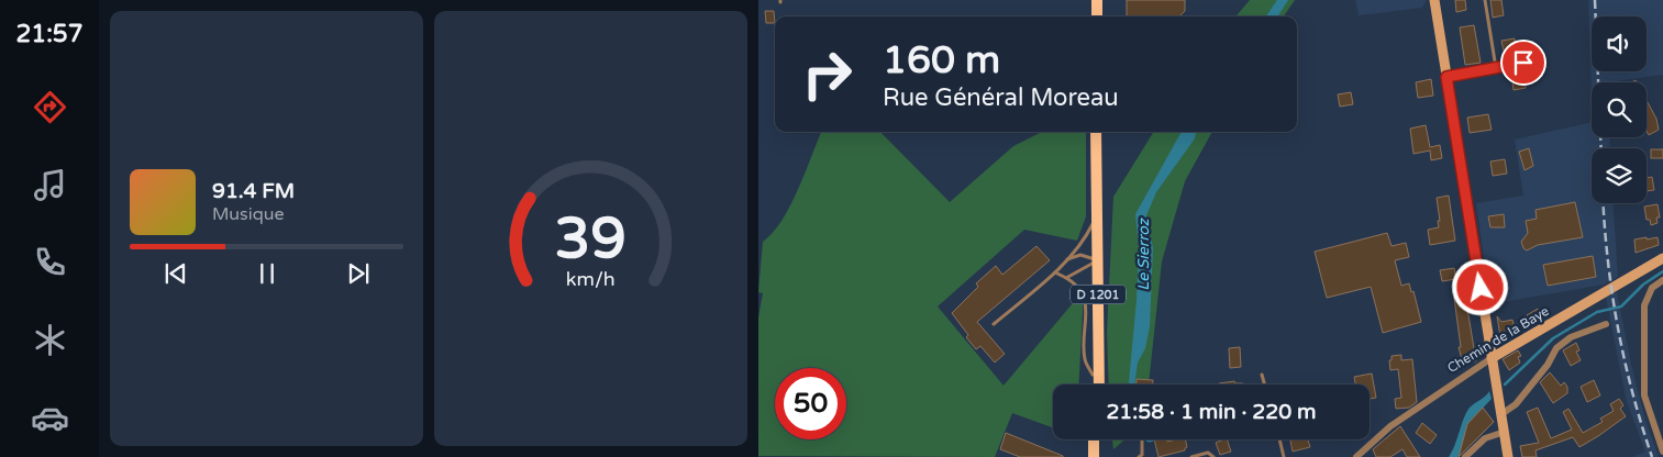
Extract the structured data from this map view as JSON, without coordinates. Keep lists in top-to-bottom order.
{
  "streets": {
    "main road": ["D 1201", "Chemin de la Baye"]
  },
  "water": ["Le Sierroz"],
  "page": {
    "tabs": "21:57",
    "turn": ["160 m", "Rue Général Moreau"],
    "song": ["91.4 FM", "Musique"],
    "limit": "50",
    "trip": "21:58 · 1 min · 220 m",
    "gauge": ["39", "km/h"]
  }
}
